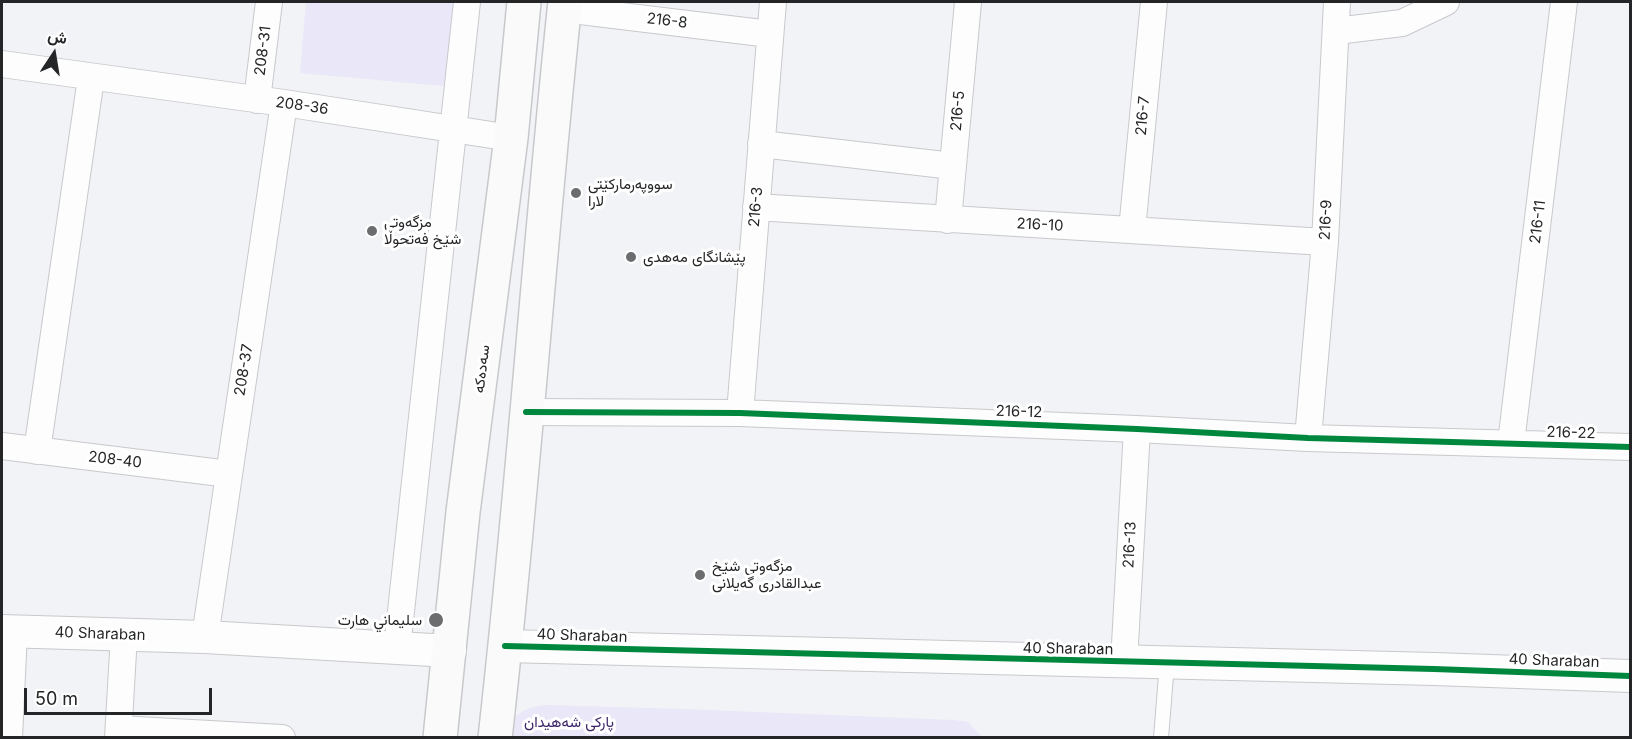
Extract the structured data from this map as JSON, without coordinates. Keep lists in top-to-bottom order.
{
  "streets": {
    "main road": ["سەدەکە"],
    "street": [
      "216-8",
      "208-31",
      "208-36",
      "216-5",
      "216-7",
      "216-3",
      "216-9",
      "216-11",
      "216-10",
      "208-37",
      "216-12",
      "216-22",
      "208-40",
      "216-13",
      "40 Sharaban"
    ]
  },
  "crossings": [
    ["216-8", "216-3"],
    ["208-31", "208-36"],
    ["208-36", "سەدەکە"],
    ["208-36", "208-37"],
    ["216-5", "216-10"],
    ["216-7", "216-10"],
    ["216-3", "216-10"],
    ["216-3", "216-12"],
    ["216-9", "216-10"],
    ["216-9", "216-12"],
    ["216-11", "216-12"],
    ["216-11", "216-22"],
    ["سەدەکە", "40 Sharaban"],
    ["208-37", "208-40"],
    ["208-37", "40 Sharaban"],
    ["216-12", "216-22"],
    ["216-12", "216-13"],
    ["216-13", "40 Sharaban"]
  ],
  "parks": ["پارکی شەهیدان"],
  "places": [
    "سووپەرمارکێتی لارا",
    "مزگەوتی شێخ فەتحوڵا",
    "پێشانگای مەهدی",
    "مزگەوتی شێخ عبدالقادری گەیلانی",
    "سليماني هارت"
  ],
  "scale_bar": "50 m",
  "north": "top"
}
